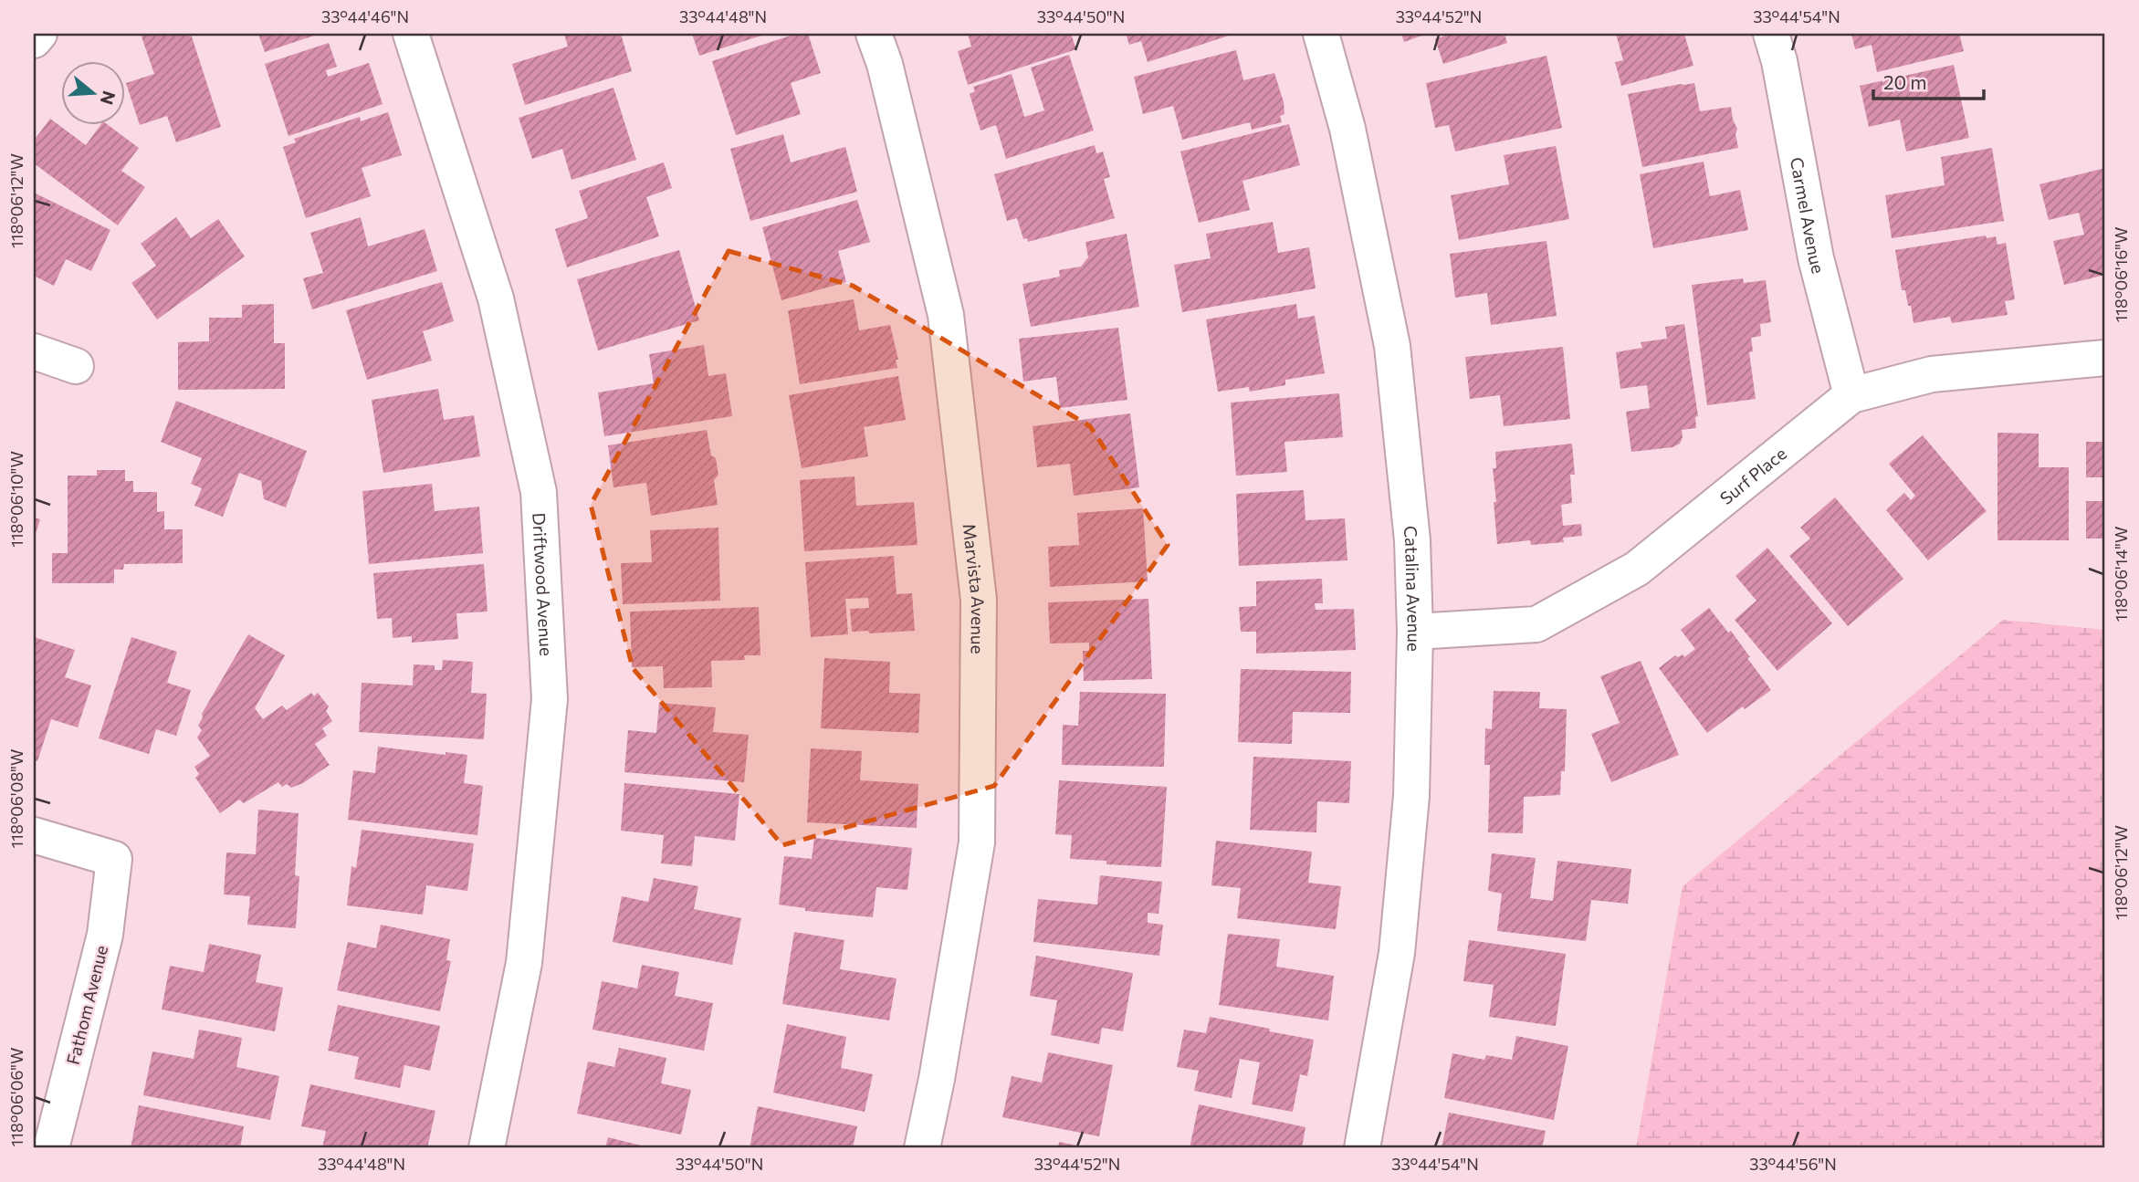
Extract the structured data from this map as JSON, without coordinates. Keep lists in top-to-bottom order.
{
  "streets": {
    "street": [
      "Carmel Avenue",
      "Surf Place",
      "Driftwood Avenue",
      "Marvista Avenue",
      "Catalina Avenue",
      "Fathom Avenue"
    ]
  },
  "crossings": [
    ["Carmel Avenue", "Surf Place"],
    ["Surf Place", "Catalina Avenue"]
  ],
  "scale_bar": "20 m",
  "north": "right",
  "coordinates": [
    "33°44'46\"N",
    "33°44'48\"N",
    "33°44'50\"N",
    "33°44'52\"N",
    "33°44'54\"N",
    "118°06'12\"W",
    "118°06'16\"W",
    "118°06'10\"W",
    "118°06'14\"W",
    "118°06'08\"W",
    "118°06'06\"W",
    "33°44'56\"N"
  ]
}
